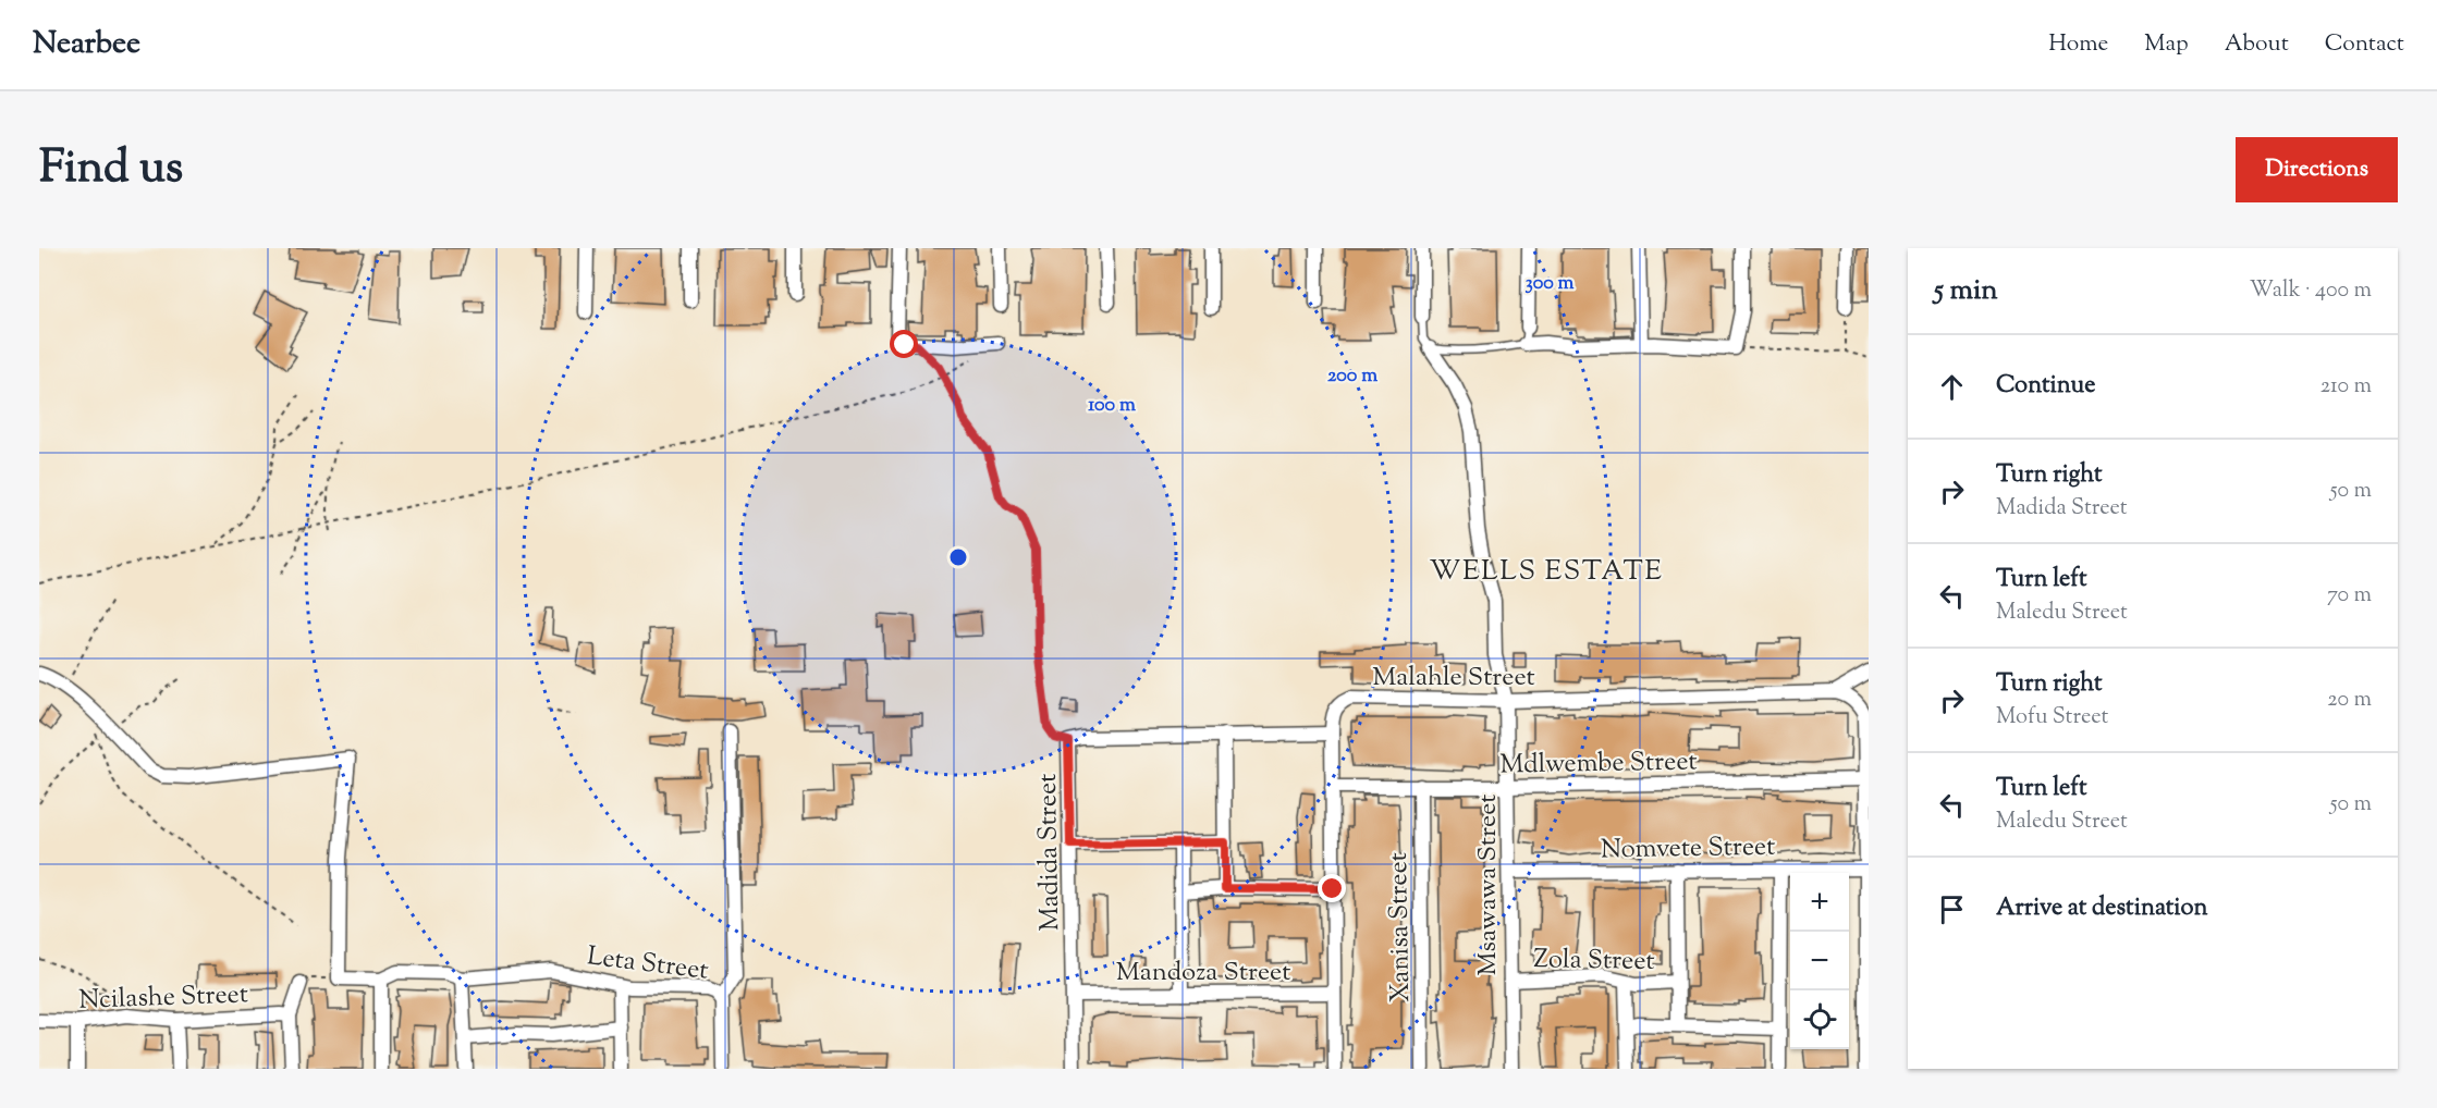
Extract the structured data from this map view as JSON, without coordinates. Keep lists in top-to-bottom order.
{
  "streets": {
    "street": [
      "Malahle Street",
      "Mdlwembe Street",
      "Nomvete Street",
      "Madida Street",
      "Msawawa Street",
      "Xanisa Street",
      "Zola Street",
      "Leta Street",
      "Mandoza Street",
      "Ncilashe Street"
    ]
  },
  "crossings": [
    ["Malahle Street", "Mdlwembe Street"],
    ["Malahle Street", "Madida Street"],
    ["Malahle Street", "Msawawa Street"],
    ["Malahle Street", "Mandoza Street"],
    ["Mdlwembe Street", "Msawawa Street"],
    ["Mdlwembe Street", "Xanisa Street"],
    ["Nomvete Street", "Msawawa Street"],
    ["Madida Street", "Mandoza Street"],
    ["Msawawa Street", "Zola Street"]
  ],
  "districts": ["WELLS ESTATE"],
  "page": {
    "header": "Nearbee",
    "nav": [
      "Home",
      "Map",
      "About",
      "Contact"
    ],
    "title": "Find us",
    "buttons": "Directions",
    "heading": ["5 min", "Walk · 400 m"],
    "list": [
      ["Continue", "210 m"],
      ["Turn right", "Madida Street", "50 m"],
      ["Turn left", "Maledu Street", "70 m"],
      ["Turn right", "Mofu Street", "20 m"],
      ["Turn left", "Maledu Street", "50 m"],
      "Arrive at destination"
    ],
    "map_buttons": ["+", "−"]
  },
  "rings": ["300 m", "200 m", "100 m"]
}
